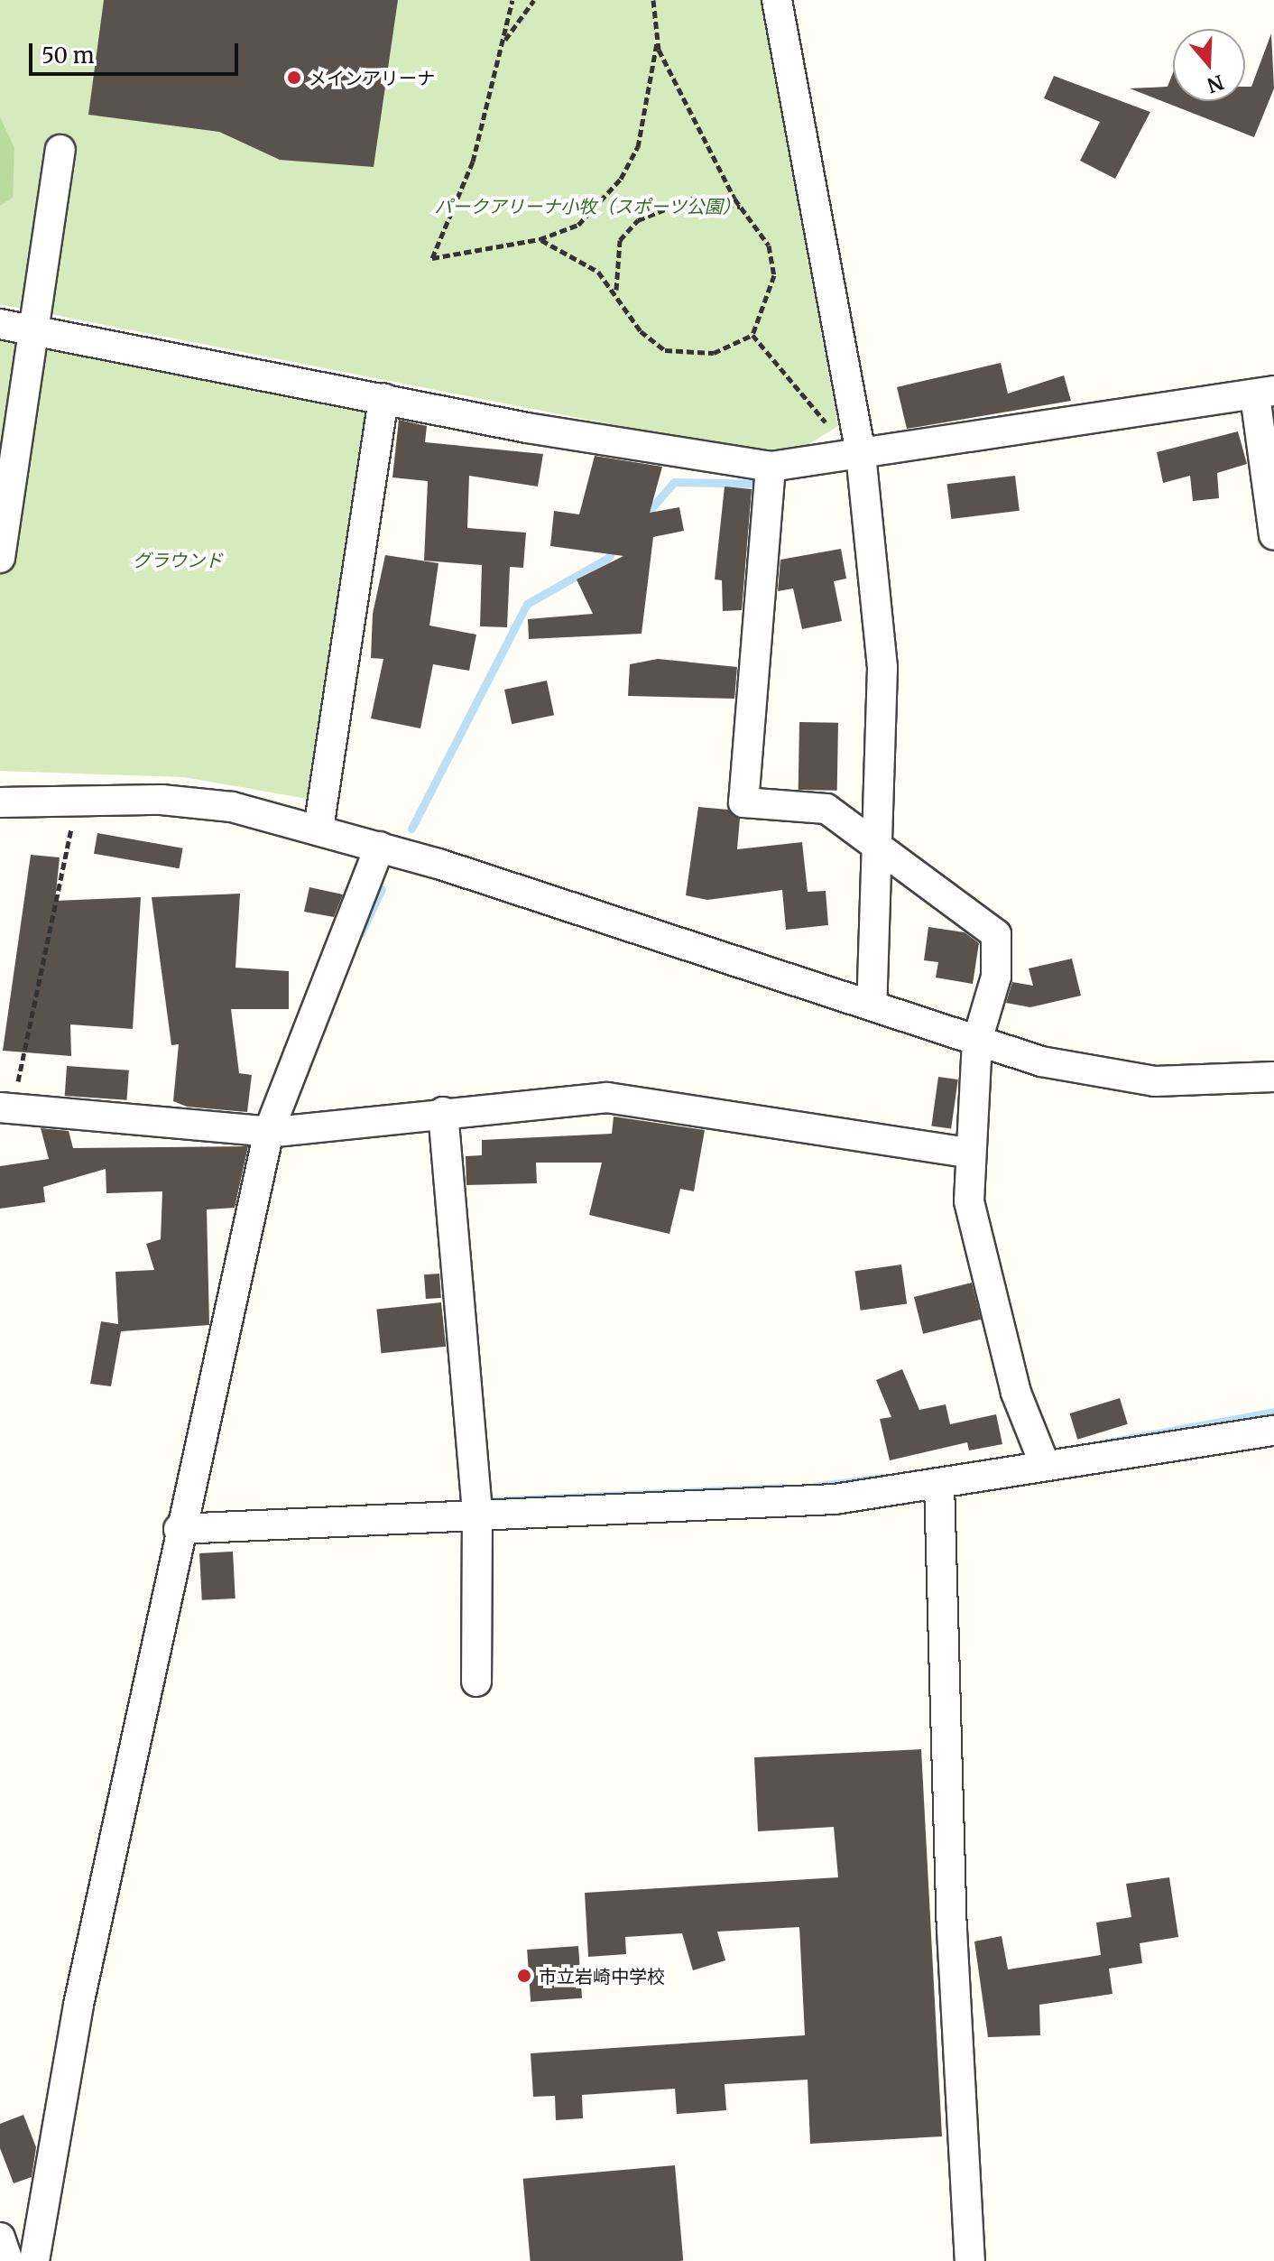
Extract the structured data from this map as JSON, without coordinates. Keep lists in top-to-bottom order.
{
  "parks": ["パークアリーナ小牧（スポーツ公園）", "グラウンド"],
  "places": ["メインアリーナ", "市立岩崎中学校"],
  "scale_bar": "50 m",
  "north": "bottom"
}
